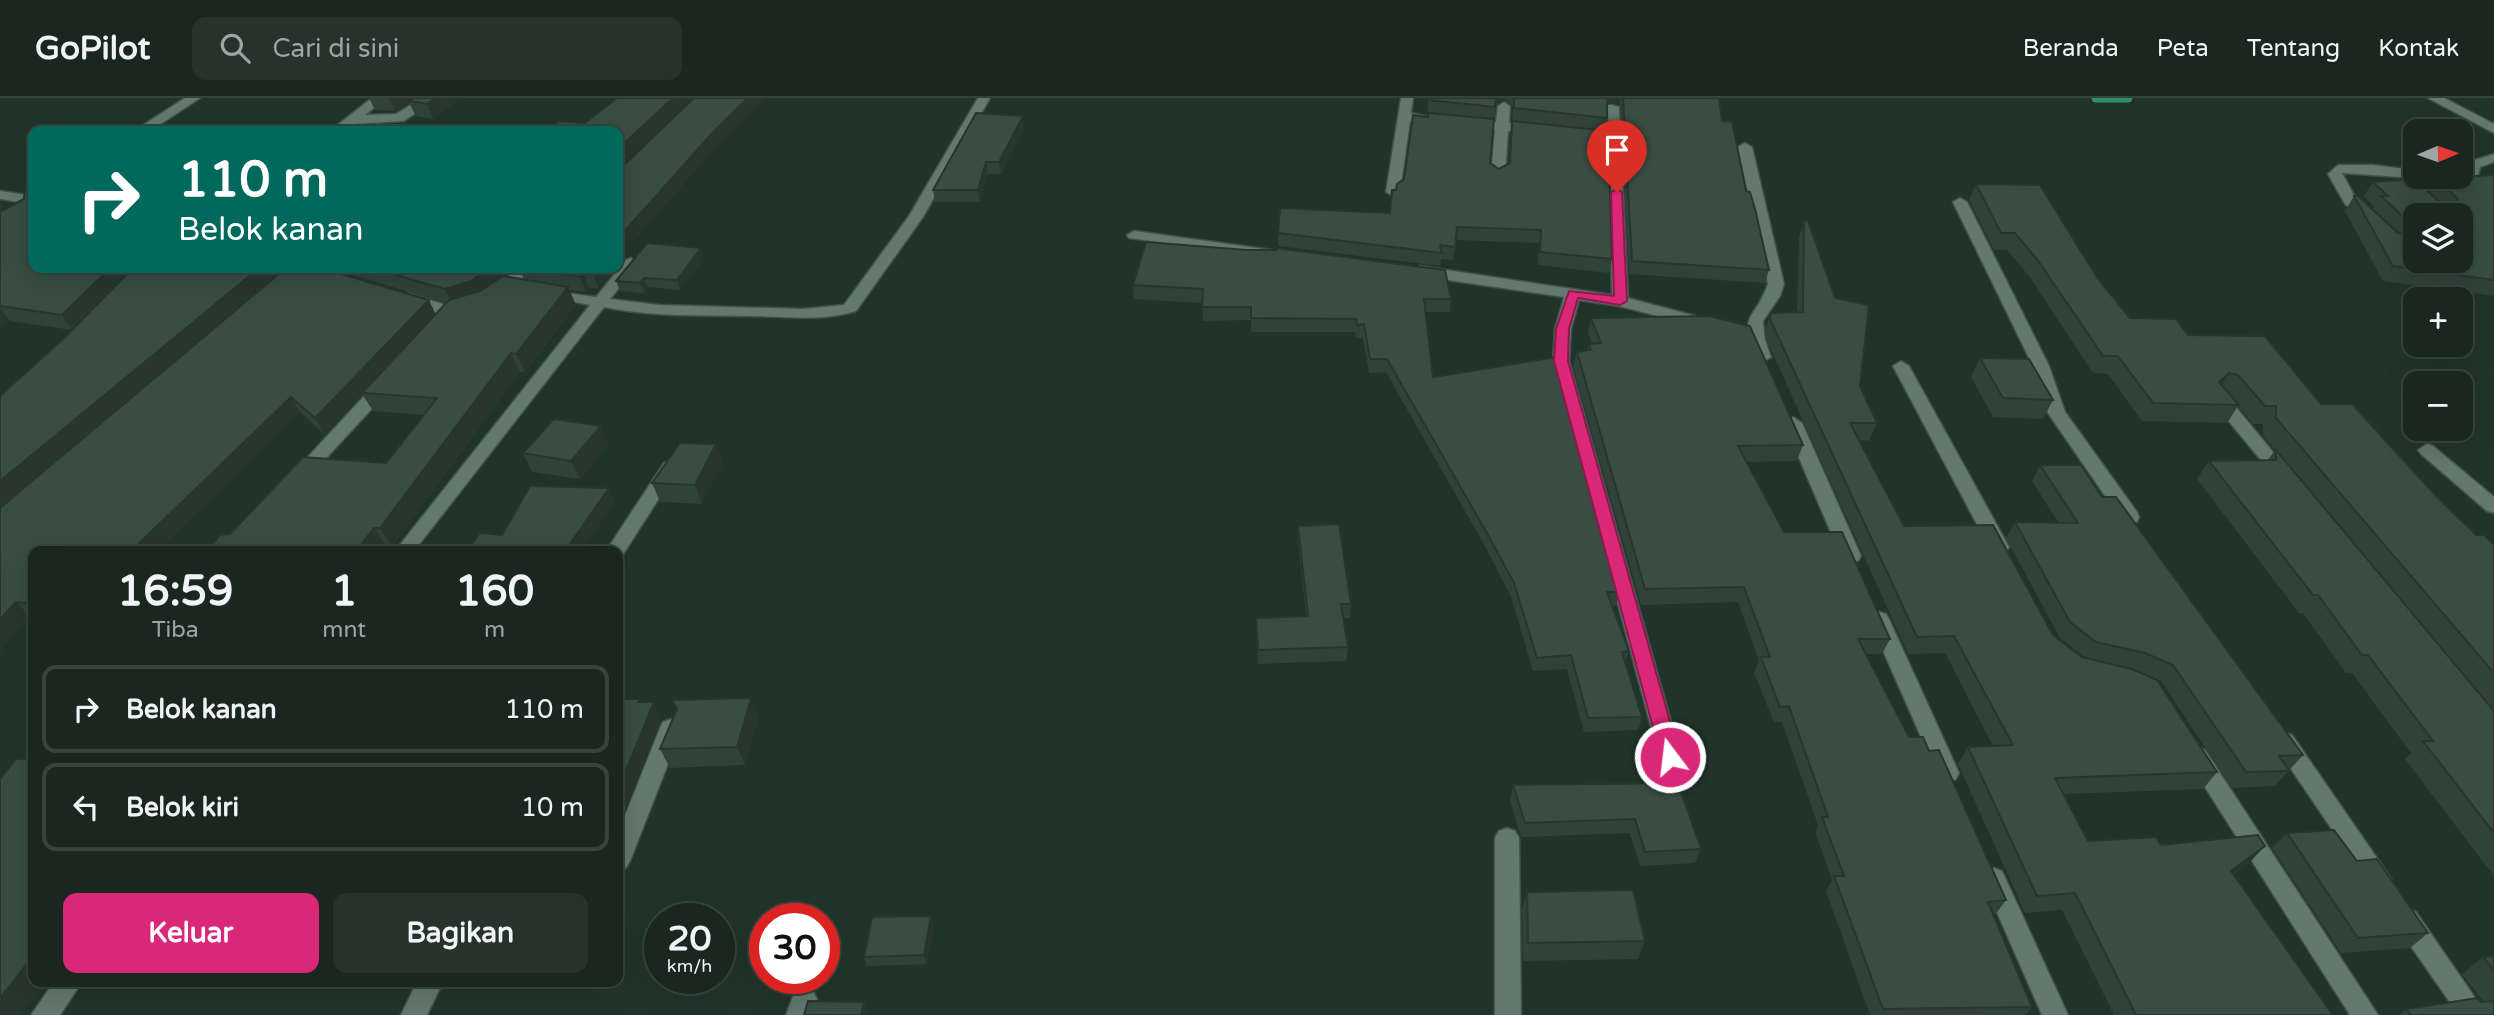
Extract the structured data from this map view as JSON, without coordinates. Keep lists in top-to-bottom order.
{
  "north": "right",
  "page": {
    "header": "GoPilot",
    "search": "Cari di sini",
    "nav": [
      "Beranda",
      "Peta",
      "Tentang",
      "Kontak"
    ],
    "map_buttons": ["+", "−"],
    "turn": ["110 m", "Belok kanan"],
    "eta": [
      "16:59",
      "Tiba",
      "1",
      "mnt",
      "160",
      "m"
    ],
    "list": [
      {
        "name": "Belok kanan",
        "value": "110 m"
      },
      {
        "name": "Belok kiri",
        "value": "10 m"
      }
    ],
    "buttons": ["Keluar", "Bagikan"],
    "speed": "20 km/h",
    "limit": "30"
  }
}
